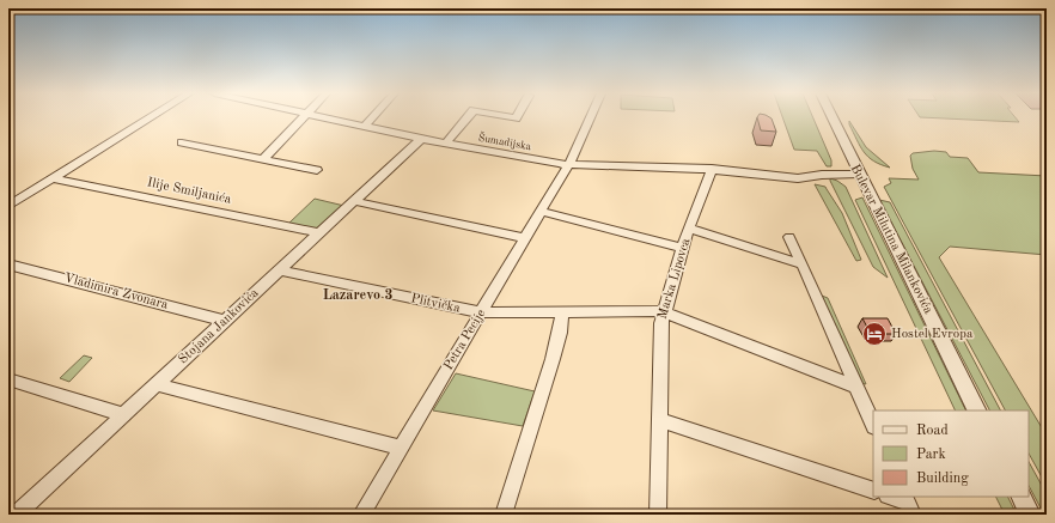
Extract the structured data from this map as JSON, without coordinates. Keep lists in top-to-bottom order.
{
  "streets": {
    "street": [
      "Šumadijska",
      "Ilije Smiljanića",
      "Bulevar Milutina Milankovića",
      "Marka Lipovca",
      "Vladimira Zvonara",
      "Plitvička",
      "Stojana Jankovića",
      "Petra Pecije"
    ]
  },
  "crossings": [
    ["Šumadijska", "Stojana Jankovića"],
    ["Šumadijska", "Petra Pecije"],
    ["Ilije Smiljanića", "Stojana Jankovića"],
    ["Marka Lipovca", "Plitvička"],
    ["Vladimira Zvonara", "Stojana Jankovića"],
    ["Plitvička", "Stojana Jankovića"],
    ["Plitvička", "Petra Pecije"]
  ],
  "districts": ["Lazarevo 3"],
  "places": {
    "hotel": ["Hostel Evropa"]
  },
  "legend": ["Road", "Park", "Building"]
}
